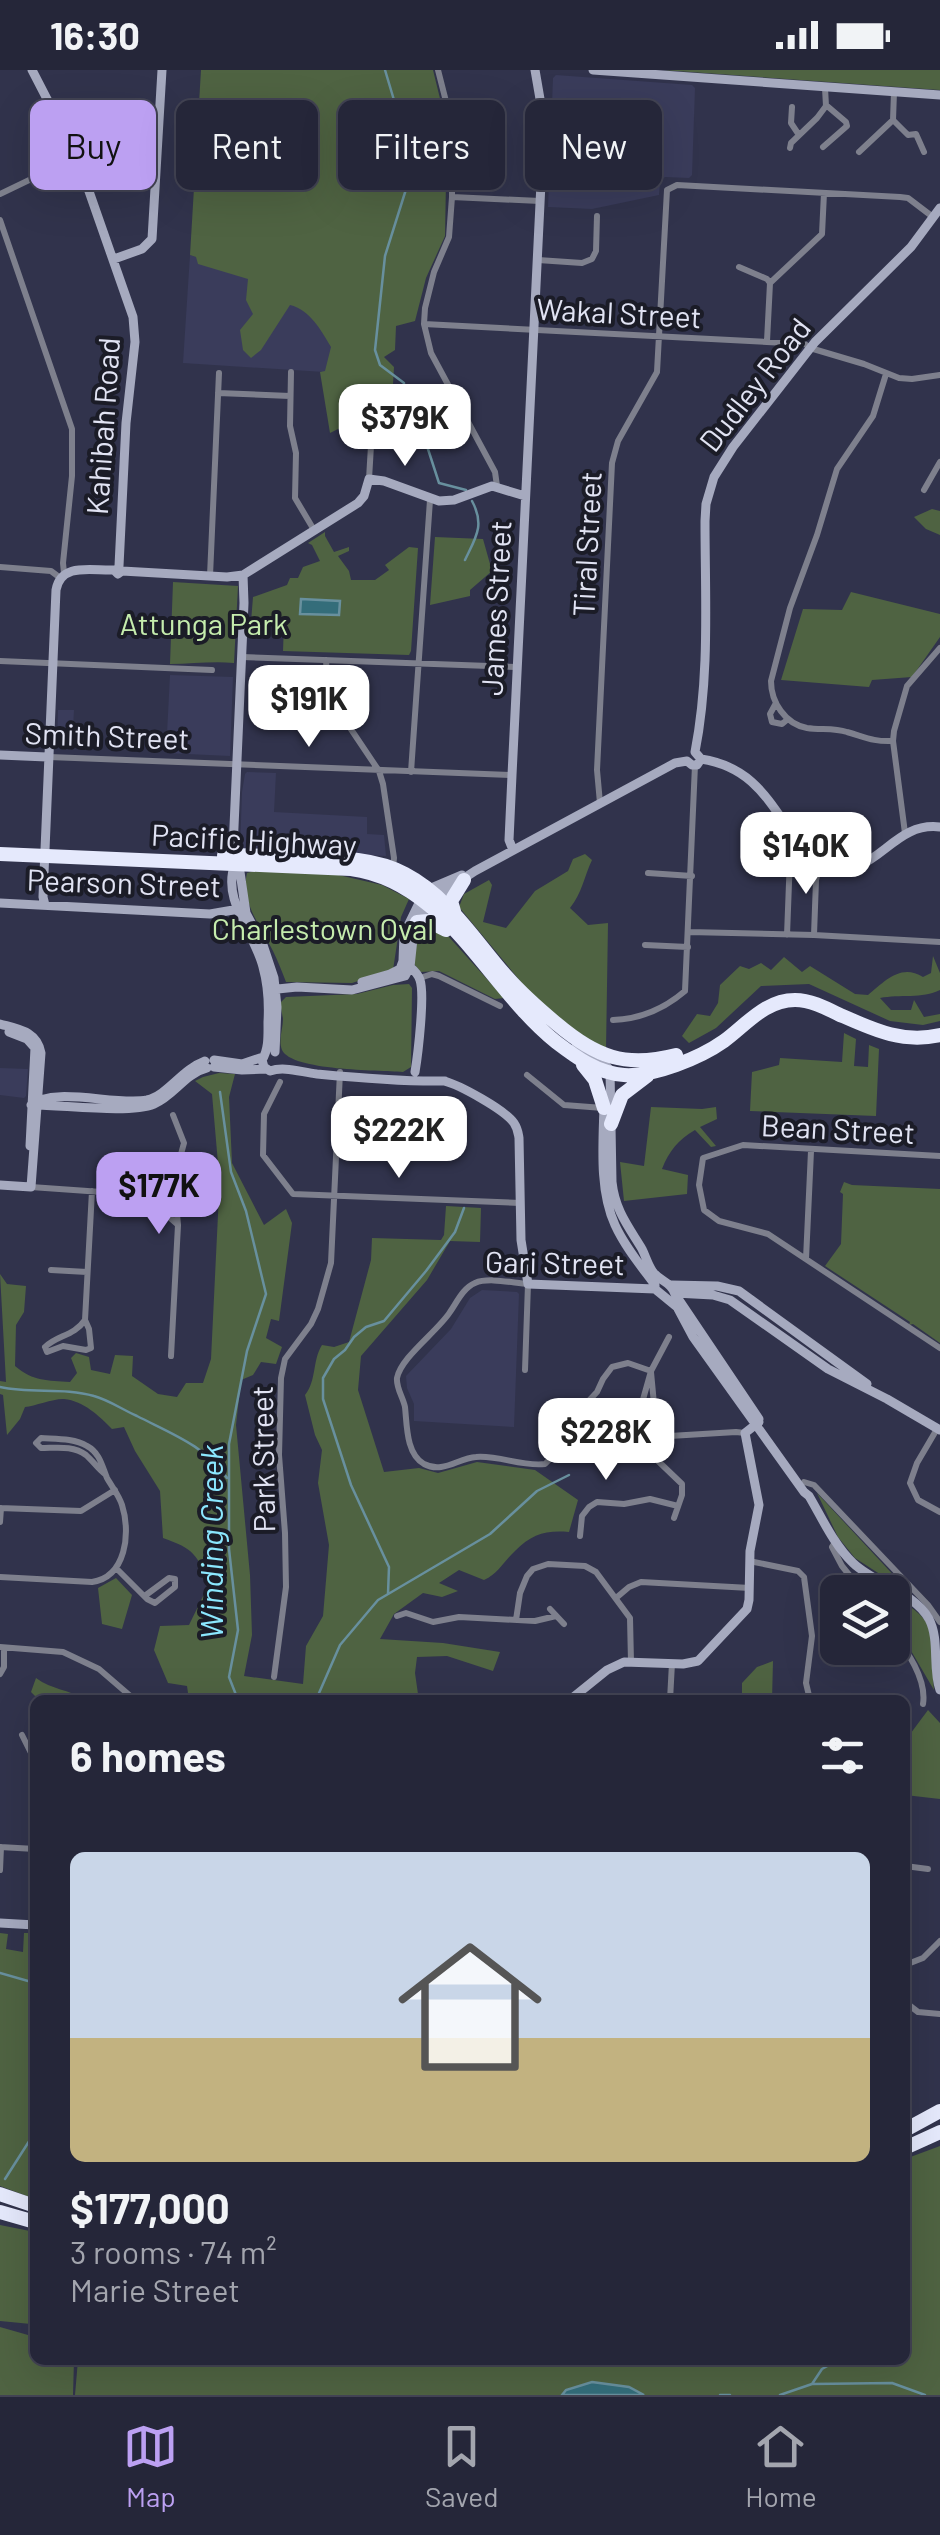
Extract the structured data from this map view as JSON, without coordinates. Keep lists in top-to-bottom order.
{
  "streets": {
    "highway": ["Pacific Highway"],
    "street": [
      "Wakal Street",
      "Dudley Road",
      "Kahibah Road",
      "Tiral Street",
      "James Street",
      "Smith Street",
      "Pearson Street",
      "Bean Street",
      "Gari Street",
      "Park Street"
    ]
  },
  "crossings": [
    ["Wakal Street", "Dudley Road"],
    ["Wakal Street", "Tiral Street"],
    ["Wakal Street", "James Street"],
    ["James Street", "Smith Street"]
  ],
  "water": ["Winding Creek"],
  "parks": ["Attunga Park", "Charlestown Oval"],
  "page": {
    "status": "16:30",
    "chip": [
      "Buy",
      "Rent",
      "Filters",
      "New"
    ],
    "price": [
      "$379K",
      "$191K",
      "$140K",
      "$222K",
      "$177K",
      "$228K"
    ],
    "heading": "6 homes",
    "list": [
      {
        "name": "$177,000",
        "note": "3 rooms · 74 m² · Marie Street"
      }
    ],
    "tabs": ["Map", "Saved", "Home"]
  }
}
